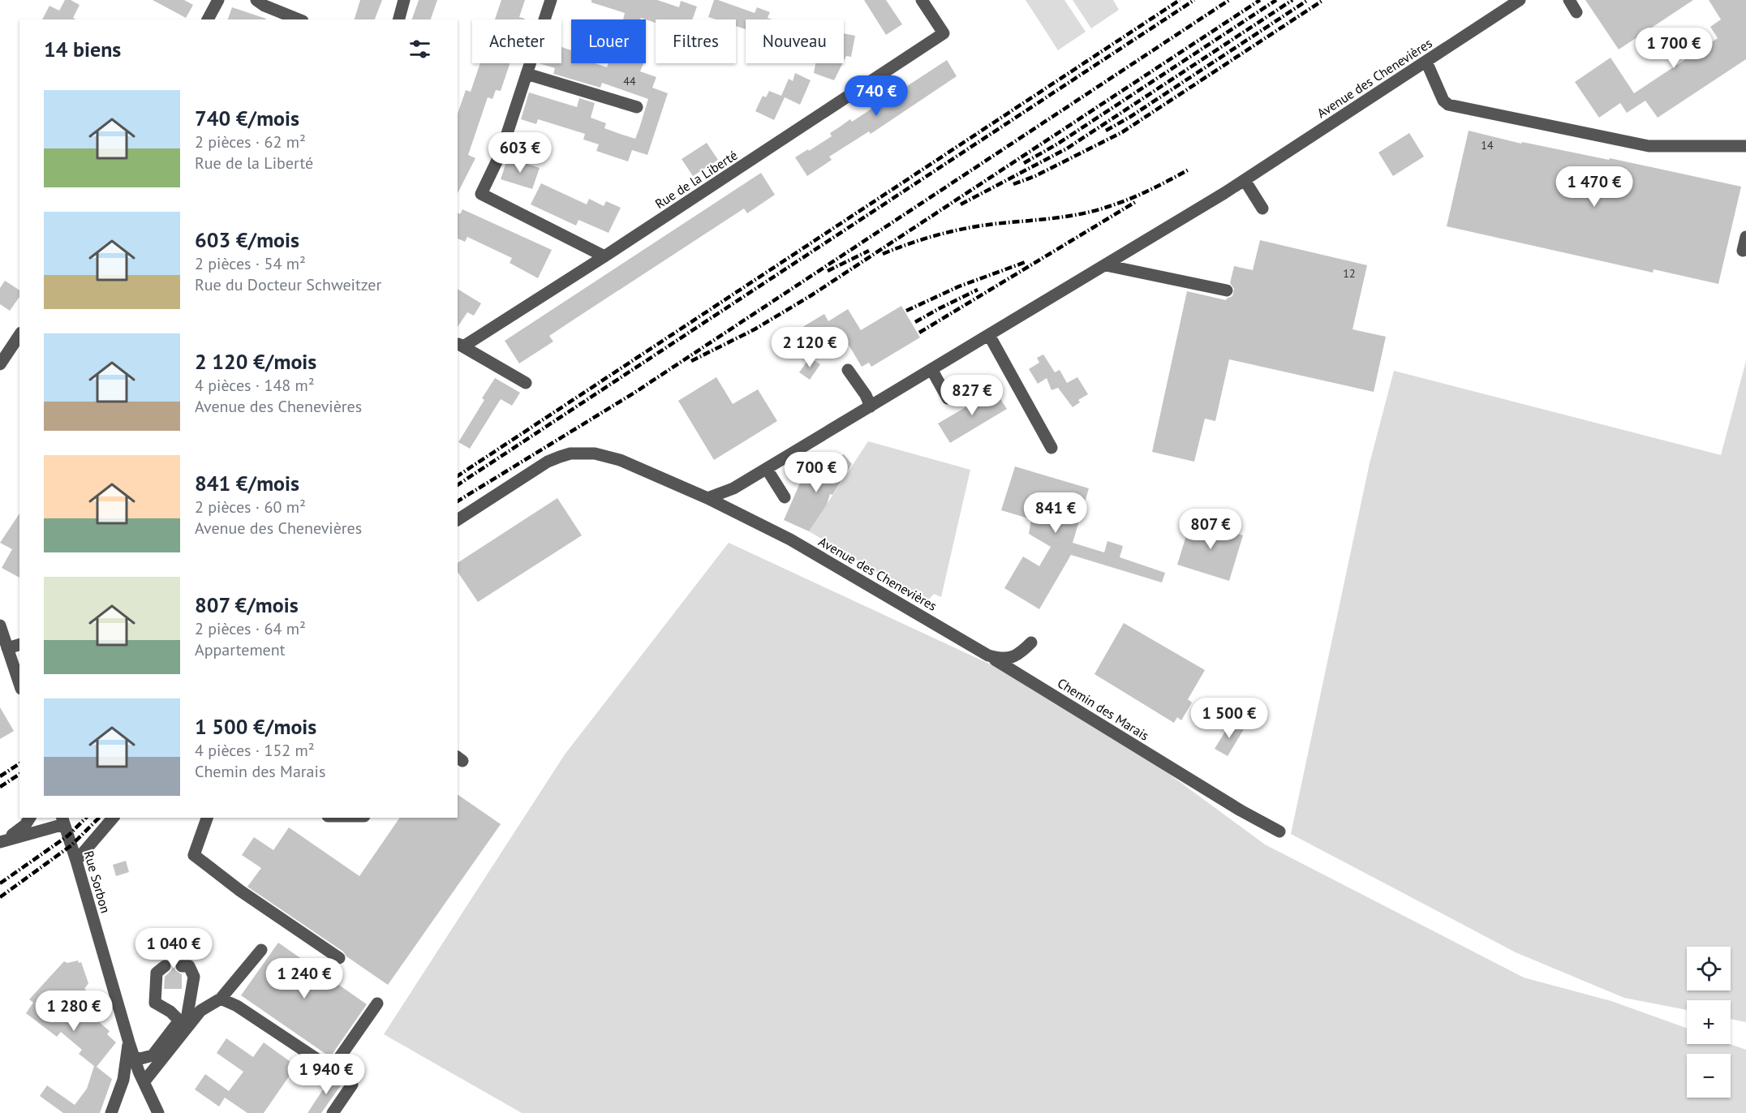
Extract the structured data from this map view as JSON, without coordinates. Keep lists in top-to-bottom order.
{
  "streets": {
    "street": [
      "Avenue des Chenevières",
      "Rue de la Liberté",
      "Chemin des Marais",
      "Rue Sorbon"
    ]
  },
  "crossings": [
    ["Avenue des Chenevières", "Chemin des Marais"]
  ],
  "house_numbers": ["44", "14", "12"],
  "page": {
    "chip": [
      "Acheter",
      "Louer",
      "Filtres",
      "Nouveau"
    ],
    "heading": "14 biens",
    "price": [
      "1 700 €",
      "740 €",
      "603 €",
      "1 470 €",
      "2 120 €",
      "827 €",
      "700 €",
      "841 €",
      "807 €",
      "1 500 €",
      "1 040 €",
      "1 240 €",
      "1 280 €",
      "1 940 €"
    ],
    "list": [
      {
        "name": "740 €/mois",
        "note": "2 pièces · 62 m² · Rue de la Liberté"
      },
      {
        "name": "603 €/mois",
        "note": "2 pièces · 54 m² · Rue du Docteur Schweitzer"
      },
      {
        "name": "2 120 €/mois",
        "note": "4 pièces · 148 m² · Avenue des Chenevières"
      },
      {
        "name": "841 €/mois",
        "note": "2 pièces · 60 m² · Avenue des Chenevières"
      },
      {
        "name": "807 €/mois",
        "note": "2 pièces · 64 m² · Appartement"
      },
      {
        "name": "1 500 €/mois",
        "note": "4 pièces · 152 m² · Chemin des Marais"
      }
    ],
    "map_buttons": ["+", "−"]
  }
}
